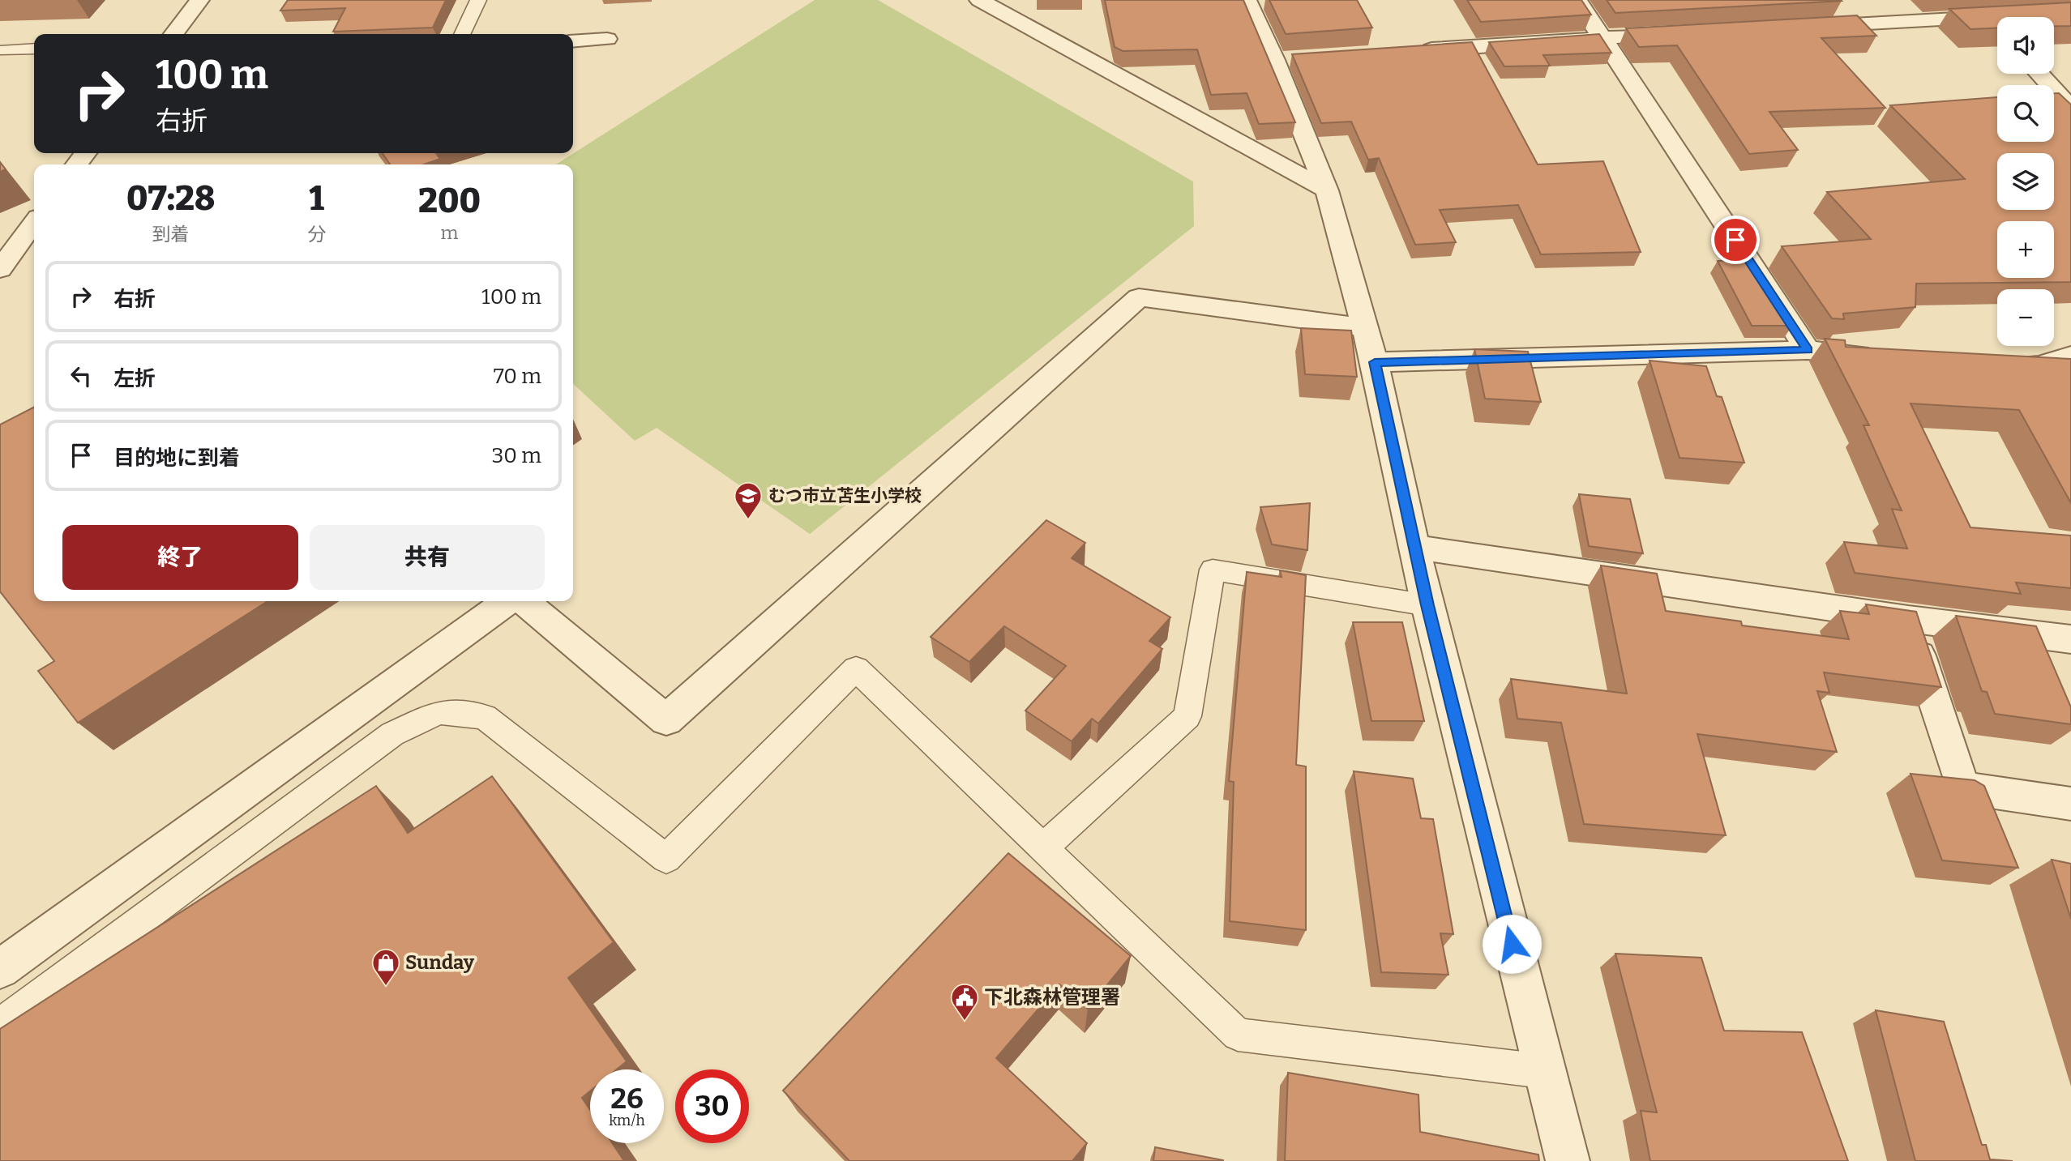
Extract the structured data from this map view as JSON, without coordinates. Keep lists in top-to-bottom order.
{
  "places": {
    "school or university": ["むつ市立苫生小学校"],
    "shop": ["Sunday"],
    "public building": ["下北森林管理署"]
  },
  "page": {
    "map_buttons": ["+", "−"],
    "turn": ["100 m", "右折"],
    "eta": [
      "07:28",
      "到着",
      "1",
      "分",
      "200",
      "m"
    ],
    "list": [
      {
        "name": "右折",
        "value": "100 m"
      },
      {
        "name": "左折",
        "value": "70 m"
      },
      {
        "name": "目的地に到着",
        "value": "30 m"
      }
    ],
    "buttons": ["終了", "共有"],
    "speed": "26 km/h",
    "limit": "30"
  }
}
